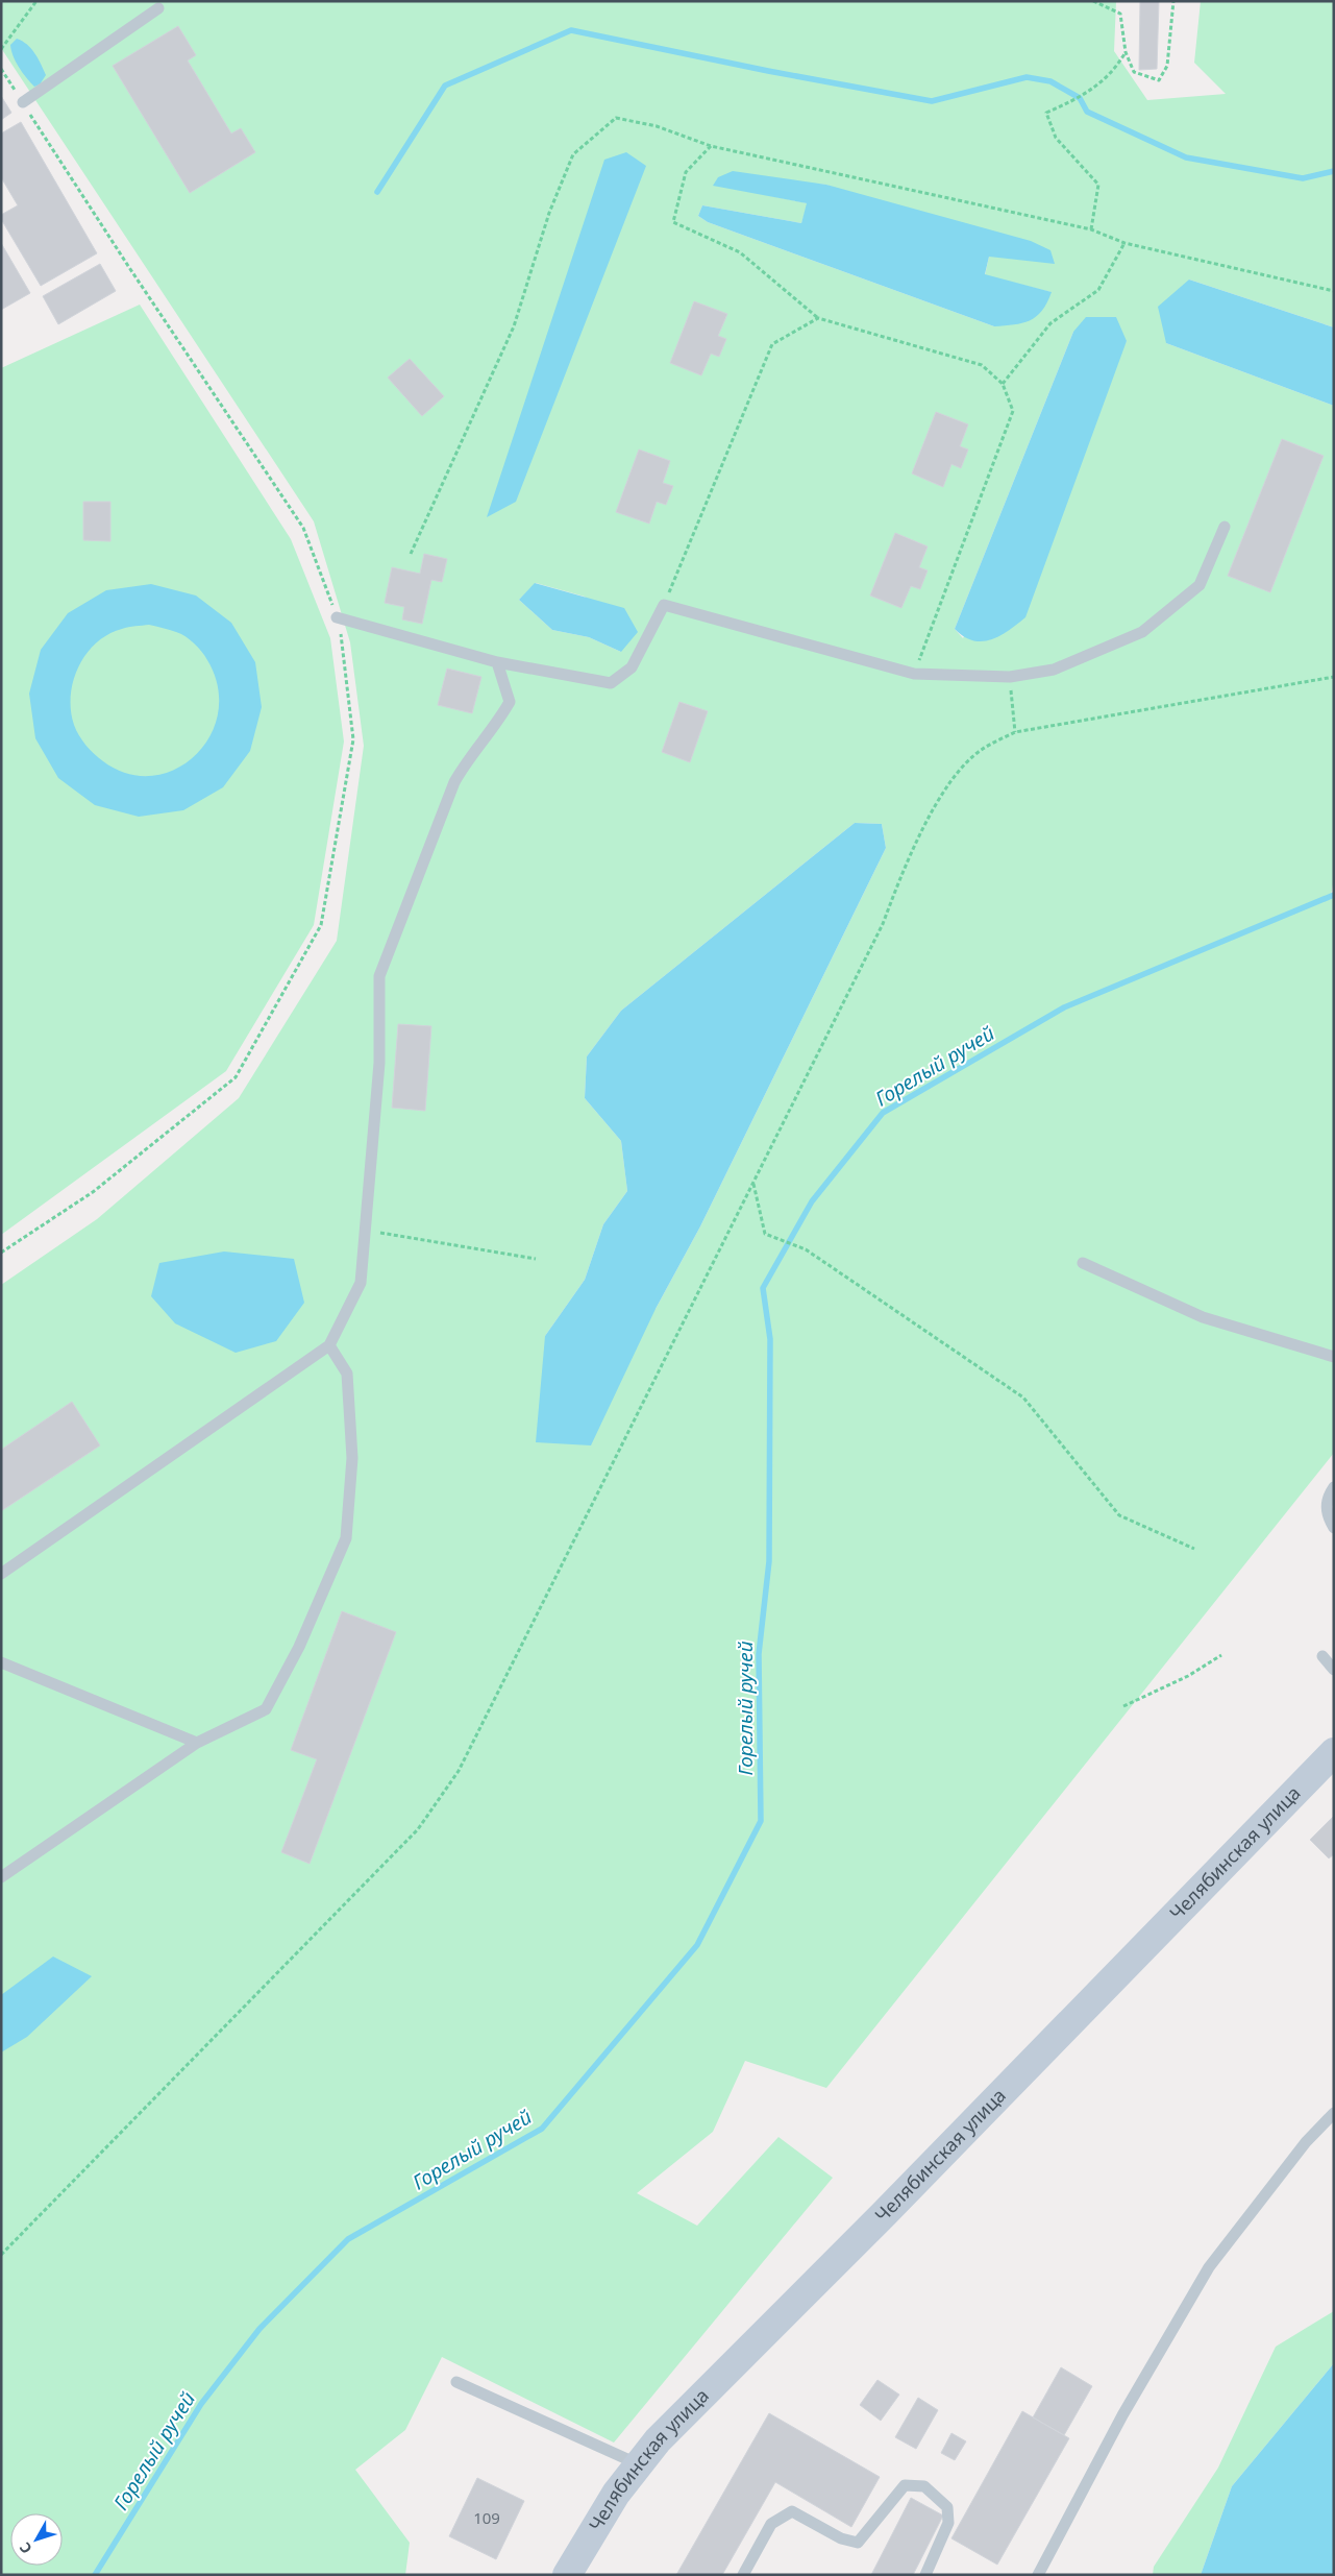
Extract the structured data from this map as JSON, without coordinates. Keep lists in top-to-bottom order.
{
  "streets": {
    "street": ["Челябинская улица"]
  },
  "water": ["Горелый ручей"],
  "house_numbers": ["109"],
  "north": "bottom left"
}
